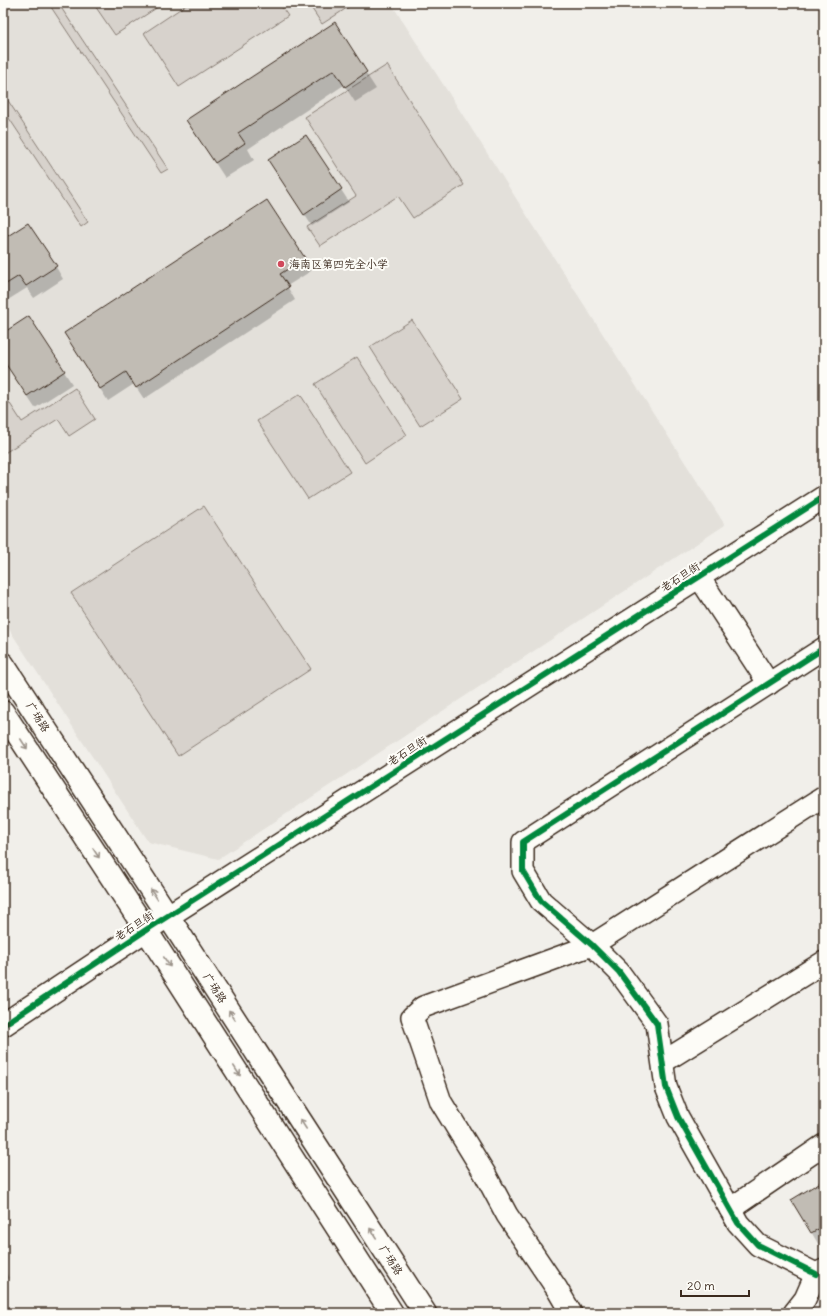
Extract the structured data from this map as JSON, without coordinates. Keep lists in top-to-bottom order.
{
  "streets": {
    "street": ["老石旦街", "广场路"]
  },
  "crossings": [
    ["老石旦街", "广场路"]
  ],
  "places": ["海南区第四完全小学"],
  "scale_bar": "20 m"
}
